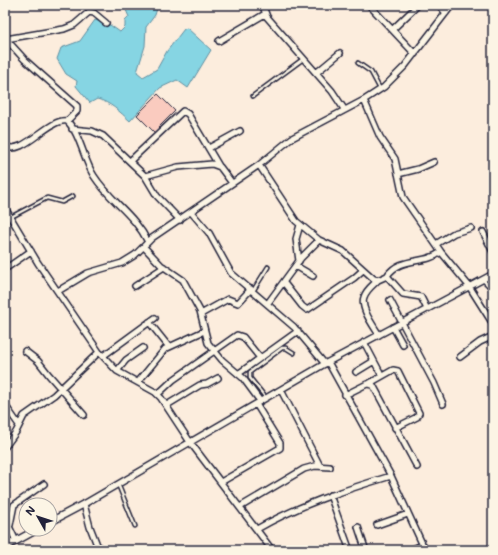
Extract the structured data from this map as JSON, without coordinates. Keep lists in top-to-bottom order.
{
  "north": "top left"
}
